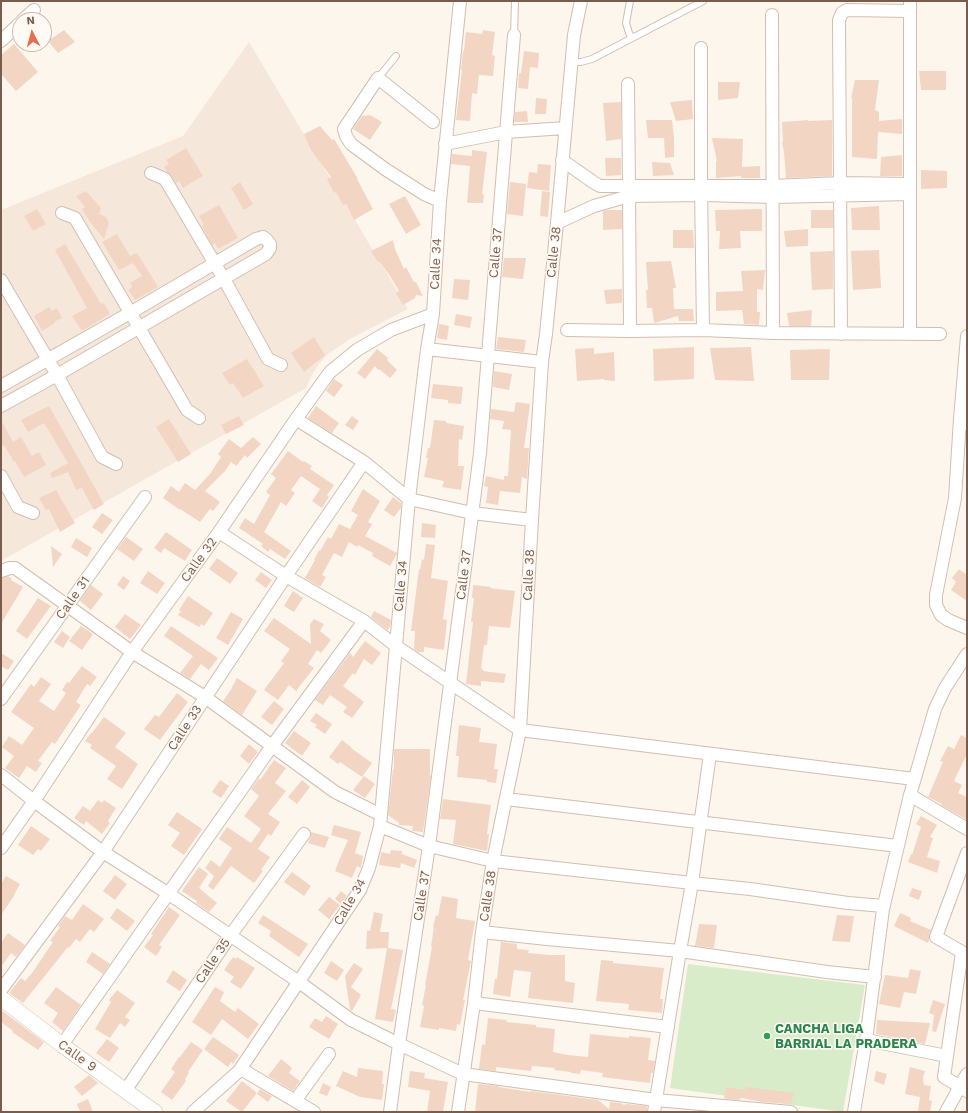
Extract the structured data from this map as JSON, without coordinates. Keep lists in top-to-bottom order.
{
  "streets": {
    "street": [
      "Calle 38",
      "Calle 37",
      "Calle 34",
      "Calle 32",
      "Calle 31",
      "Calle 33",
      "Calle 35",
      "Calle 9"
    ]
  },
  "crossings": [
    ["Calle 34", "Calle 32"],
    ["Calle 35", "Calle 9"]
  ],
  "places": ["CANCHA LIGA BARRIAL LA PRADERA"],
  "north": "top"
}
